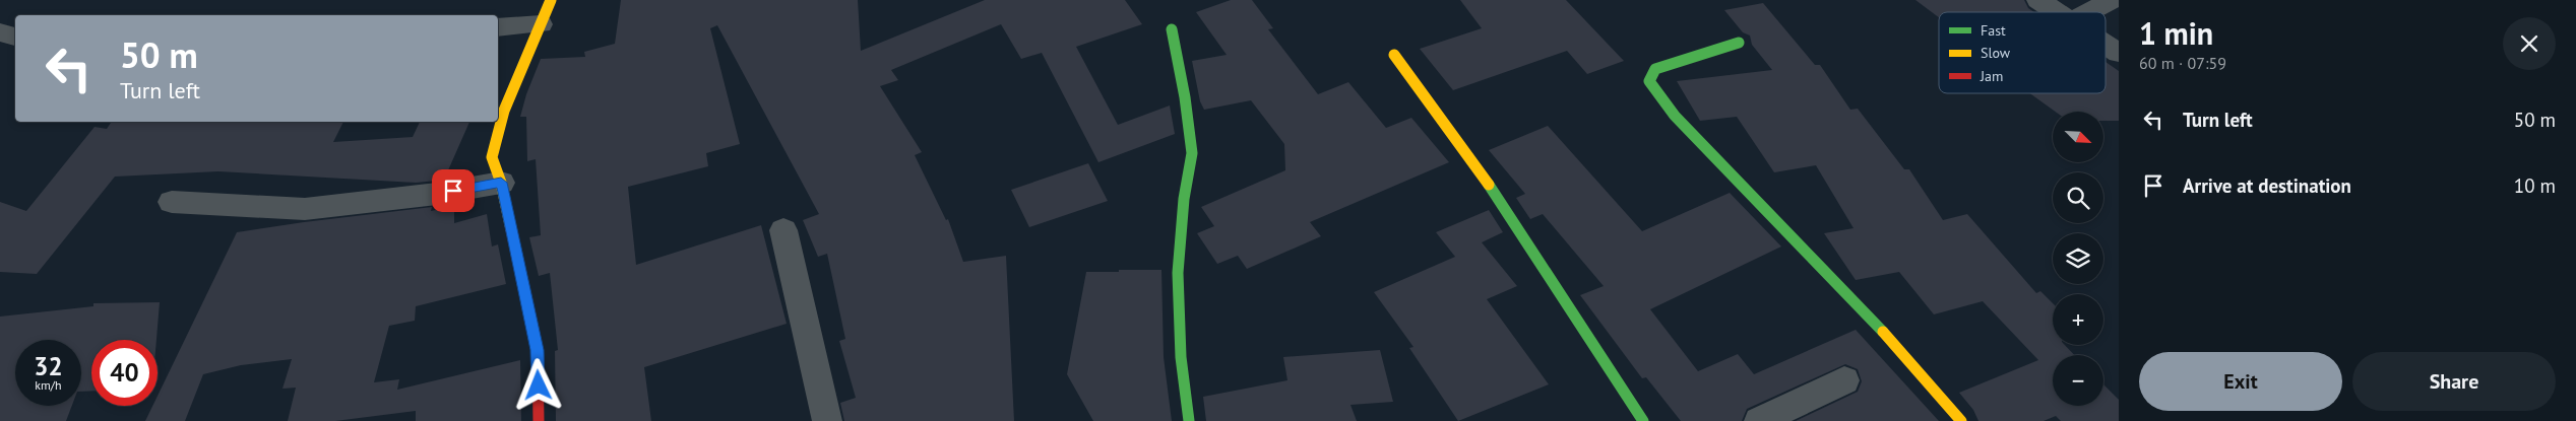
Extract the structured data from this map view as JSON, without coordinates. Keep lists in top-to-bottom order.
{
  "legend": ["Fast", "Slow", "Jam"],
  "north": "bottom right",
  "page": {
    "heading": ["1 min", "60 m · 07:59"],
    "turn": ["50 m", "Turn left"],
    "list": [
      {
        "name": "Turn left",
        "value": "50 m"
      },
      {
        "name": "Arrive at destination",
        "value": "10 m"
      }
    ],
    "map_buttons": ["+", "−"],
    "speed": "32 km/h",
    "limit": "40",
    "buttons": ["Exit", "Share"]
  }
}
